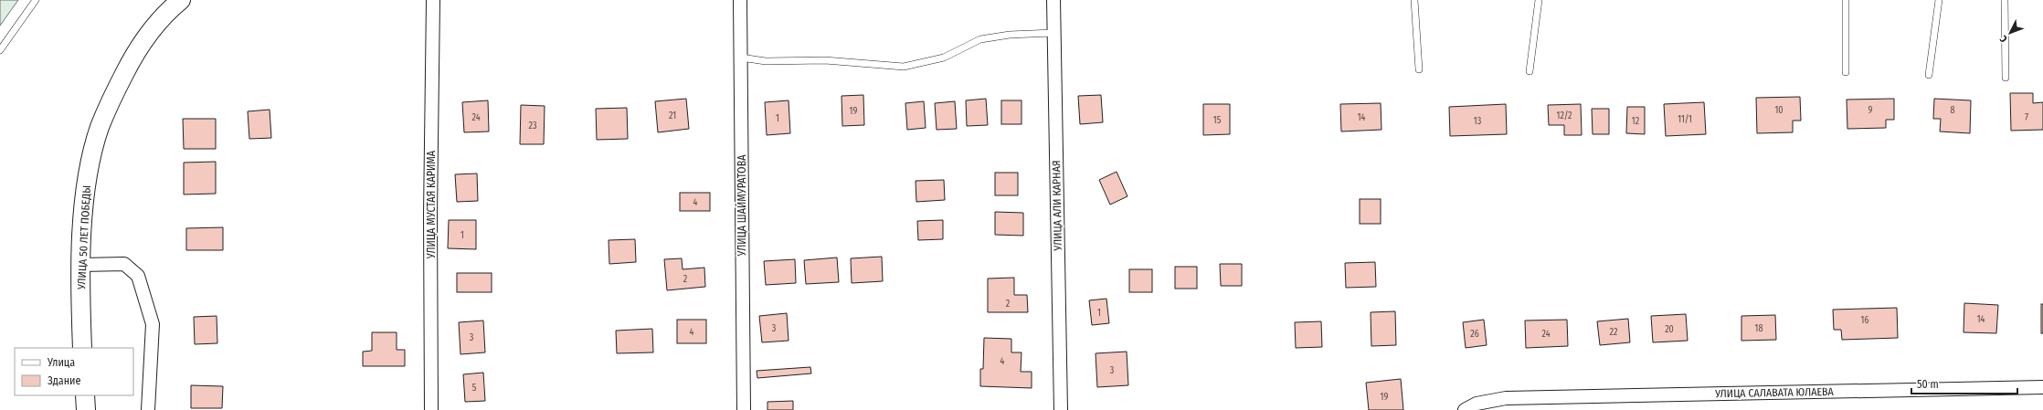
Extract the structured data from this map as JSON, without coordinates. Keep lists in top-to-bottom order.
{
  "streets": {
    "street": [
      "УЛИЦА МУСТАЯ КАРИМА",
      "УЛИЦА ШАЙМУРАТОВА",
      "УЛИЦА АЛИ КАРНАЯ",
      "УЛИЦА 50 ЛЕТ ПОБЕДЫ",
      "УЛИЦА САЛАВАТА ЮЛАЕВА"
    ]
  },
  "house_numbers": [
    "10",
    "9",
    "8",
    "19",
    "21",
    "12/2",
    "24",
    "14",
    "7",
    "1",
    "11/1",
    "15",
    "13",
    "12",
    "23",
    "4",
    "1",
    "2",
    "2",
    "1",
    "14",
    "16",
    "3",
    "18",
    "20",
    "4",
    "22",
    "26",
    "24",
    "3",
    "4",
    "3",
    "5",
    "19"
  ],
  "legend": ["Улица", "Здание"],
  "scale_bar": "50 m",
  "north": "bottom left"
}
